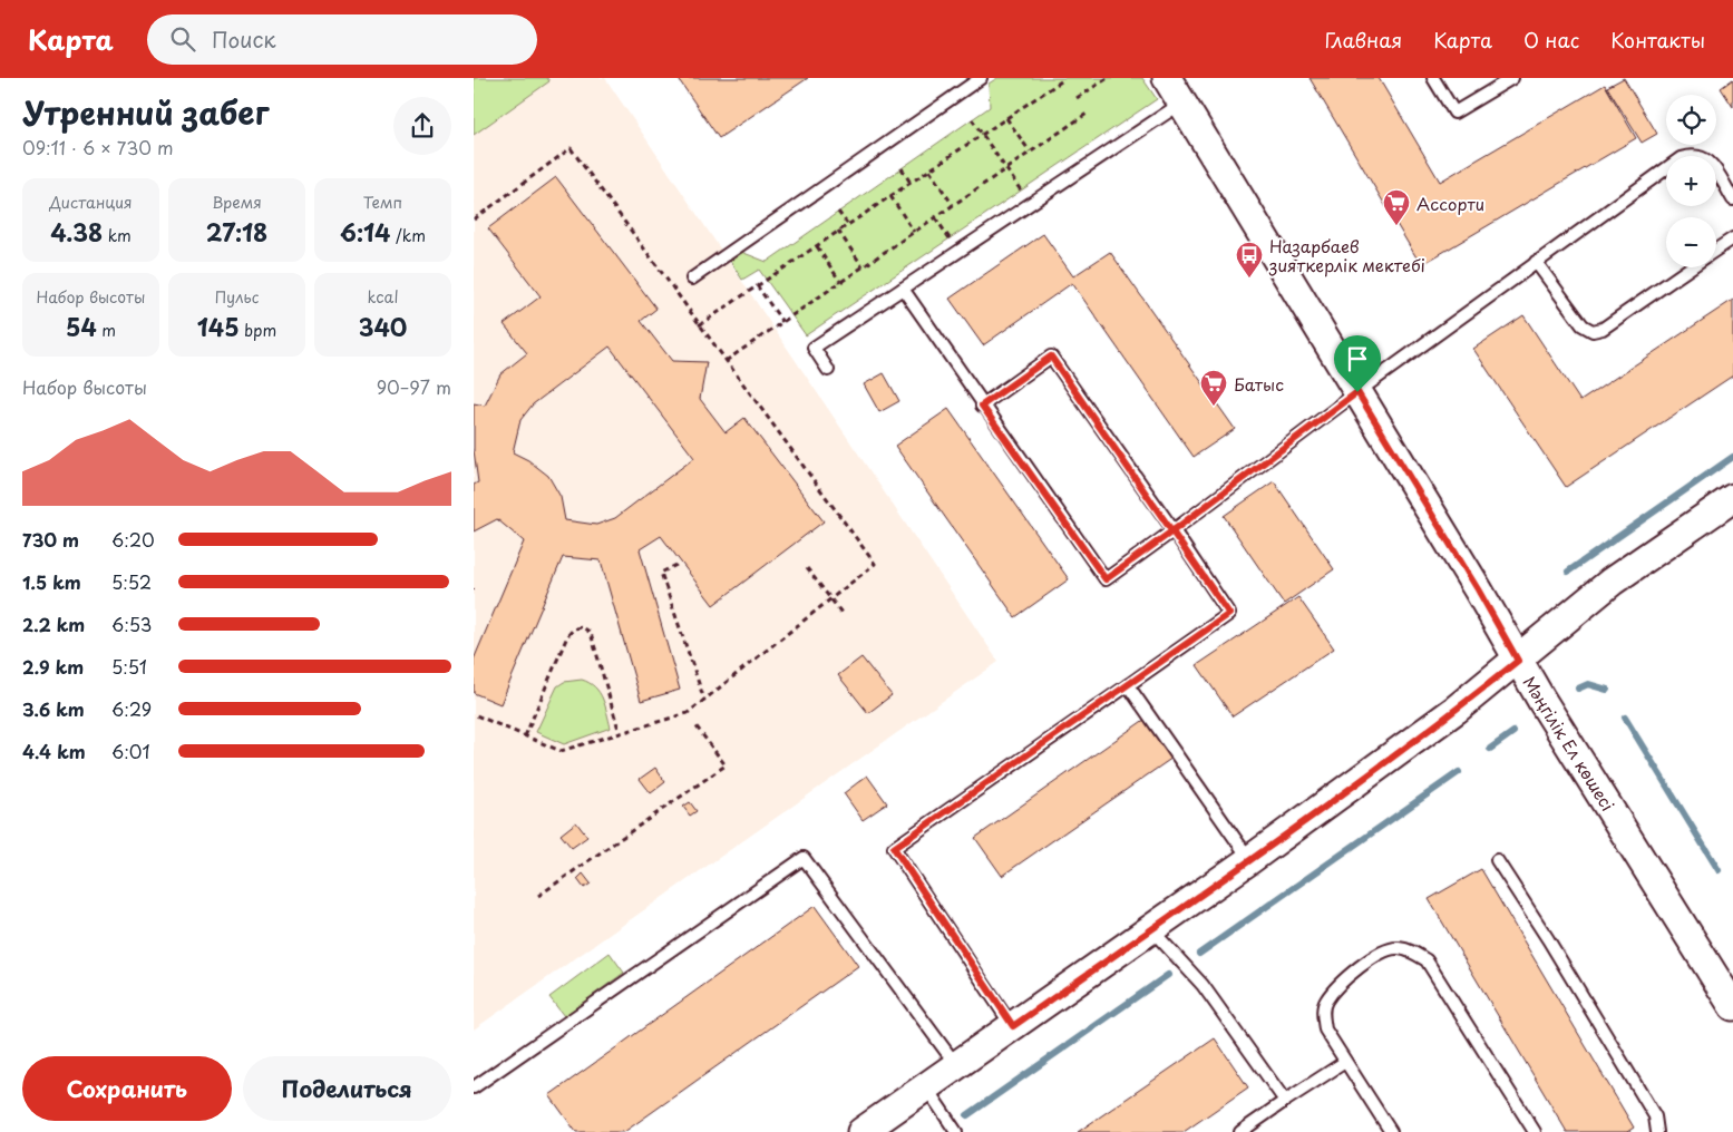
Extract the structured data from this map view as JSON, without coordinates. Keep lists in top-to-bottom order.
{
  "streets": {
    "street": ["Мәңгілік Ел көшесі"]
  },
  "places": {
    "supermarket": ["Ассорти", "Батыс"],
    "bus stop": ["Назарбаев зияткерлік мектебі"]
  },
  "page": {
    "header": "Карта",
    "search": "Поиск",
    "nav": [
      "Главная",
      "Карта",
      "О нас",
      "Контакты"
    ],
    "heading": ["Утренний забег", "09:11 · 6 × 730 m"],
    "map_buttons": ["+", "−"],
    "stats": [
      ["Дистанция", "4.38 km"],
      ["Время", "27:18"],
      ["Темп", "6:14 /km"],
      ["Набор высоты", "54 m"],
      ["Пульс", "145 bpm"],
      ["kcal", "340"]
    ],
    "chart": ["Набор высоты", "90–97 m"],
    "list": [
      {
        "name": "730 m",
        "note": "6:20"
      },
      {
        "name": "1.5 km",
        "note": "5:52"
      },
      {
        "name": "2.2 km",
        "note": "6:53"
      },
      {
        "name": "2.9 km",
        "note": "5:51"
      },
      {
        "name": "3.6 km",
        "note": "6:29"
      },
      {
        "name": "4.4 km",
        "note": "6:01"
      }
    ],
    "buttons": ["Сохранить", "Поделиться"]
  }
}
